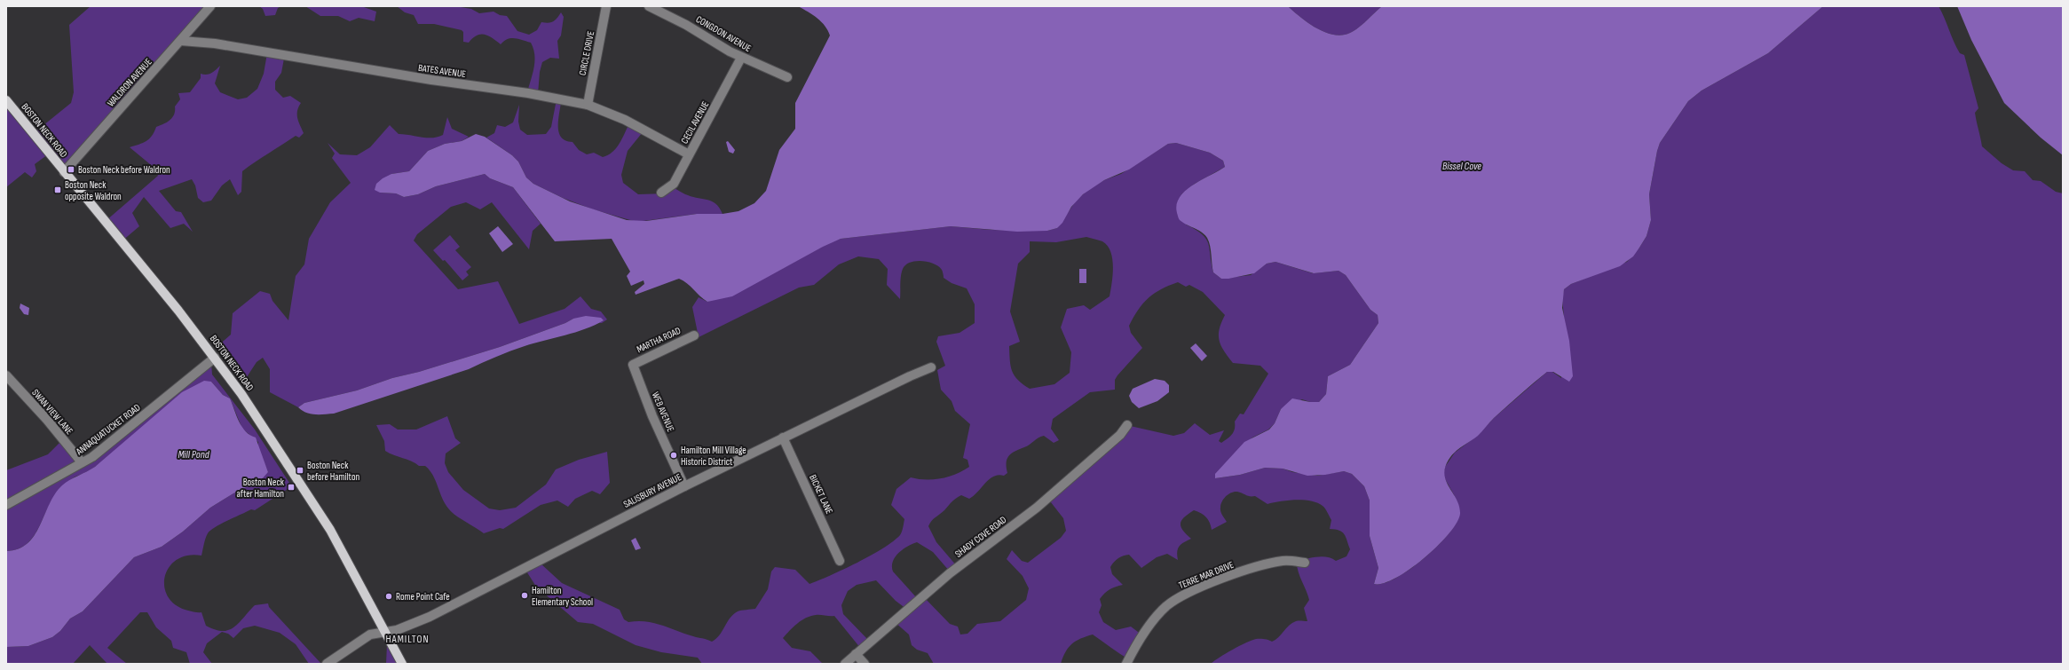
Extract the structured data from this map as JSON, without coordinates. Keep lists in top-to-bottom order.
{
  "streets": {
    "main road": ["BOSTON NECK ROAD"],
    "street": [
      "CONGDON AVENUE",
      "CIRCLE DRIVE",
      "BATES AVENUE",
      "WALDRON AVENUE",
      "CECIL AVENUE",
      "MARTHA ROAD",
      "SWAN VIEW LANE",
      "WEB AVENUE",
      "ANNAQUATUCKET ROAD",
      "SALISBURY AVENUE",
      "BICKET LANE",
      "SHADY COVE ROAD",
      "TERRE MAR DRIVE"
    ]
  },
  "crossings": [
    ["CONGDON AVENUE", "CECIL AVENUE"],
    ["CIRCLE DRIVE", "BATES AVENUE"],
    ["BATES AVENUE", "WALDRON AVENUE"],
    ["BATES AVENUE", "CECIL AVENUE"],
    ["WALDRON AVENUE", "BOSTON NECK ROAD"],
    ["BOSTON NECK ROAD", "ANNAQUATUCKET ROAD"],
    ["BOSTON NECK ROAD", "SALISBURY AVENUE"],
    ["MARTHA ROAD", "WEB AVENUE"],
    ["SWAN VIEW LANE", "ANNAQUATUCKET ROAD"],
    ["WEB AVENUE", "SALISBURY AVENUE"],
    ["SALISBURY AVENUE", "BICKET LANE"]
  ],
  "districts": ["HAMILTON"],
  "water": ["Bissel Cove", "Mill Pond"],
  "places": {
    "transit": [
      "Boston Neck before Waldron",
      "Boston Neck opposite Waldron",
      "Boston Neck before Hamilton",
      "Boston Neck after Hamilton"
    ],
    "other": ["Hamilton Mill Village Historic District", "Hamilton Elementary School", "Rome Point Cafe"]
  }
}
